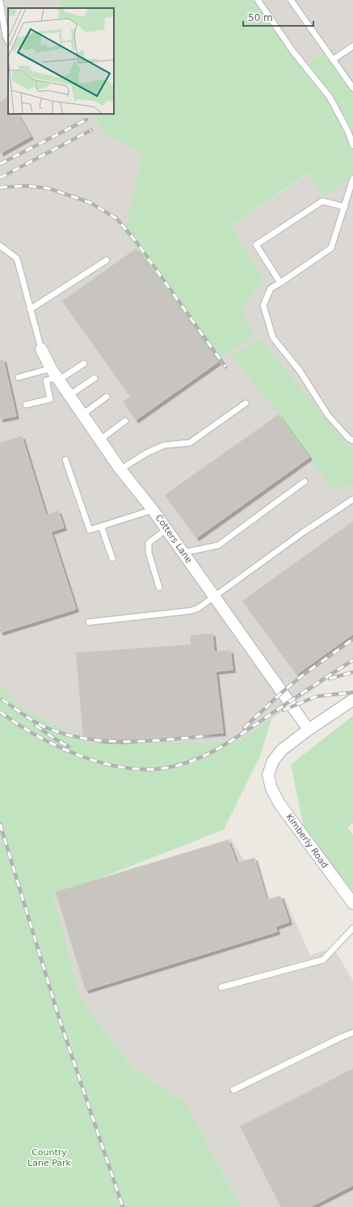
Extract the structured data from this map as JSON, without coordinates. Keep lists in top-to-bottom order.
{
  "streets": {
    "street": ["Cotters Lane", "Kimberly Road"]
  },
  "crossings": [
    ["Cotters Lane", "Kimberly Road"]
  ],
  "parks": ["Country Lane Park"],
  "scale_bar": "50 m"
}
